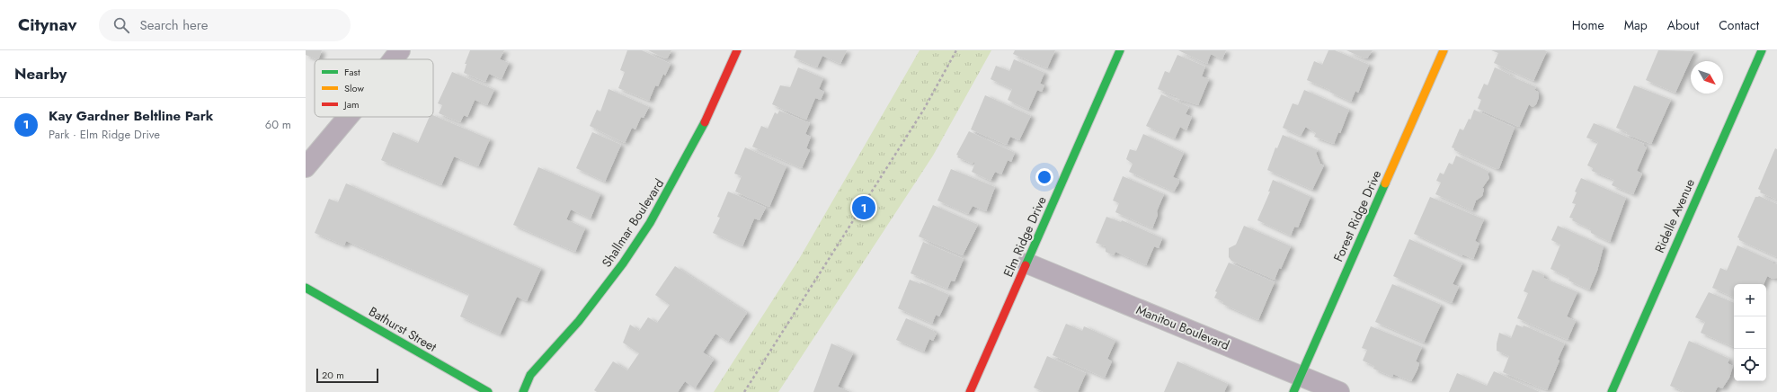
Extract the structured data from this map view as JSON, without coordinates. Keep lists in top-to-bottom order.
{
  "streets": {
    "street": [
      "Forest Ridge Drive",
      "Ridelle Avenue",
      "Shallmar Boulevard",
      "Elm Ridge Drive",
      "Manitou Boulevard",
      "Bathurst Street"
    ]
  },
  "crossings": [
    ["Forest Ridge Drive", "Manitou Boulevard"],
    ["Elm Ridge Drive", "Manitou Boulevard"]
  ],
  "legend": ["Fast", "Slow", "Jam"],
  "scale_bar": "20 m",
  "north": "bottom right",
  "page": {
    "header": "Citynav",
    "search": "Search here",
    "nav": [
      "Home",
      "Map",
      "About",
      "Contact"
    ],
    "heading": "Nearby",
    "list": [
      {
        "mark": "1",
        "name": "Kay Gardner Beltline Park",
        "note": "Park · Elm Ridge Drive",
        "value": "60 m"
      }
    ],
    "pins": "1",
    "map_buttons": ["+", "−"],
    "scale": "20 m"
  }
}
